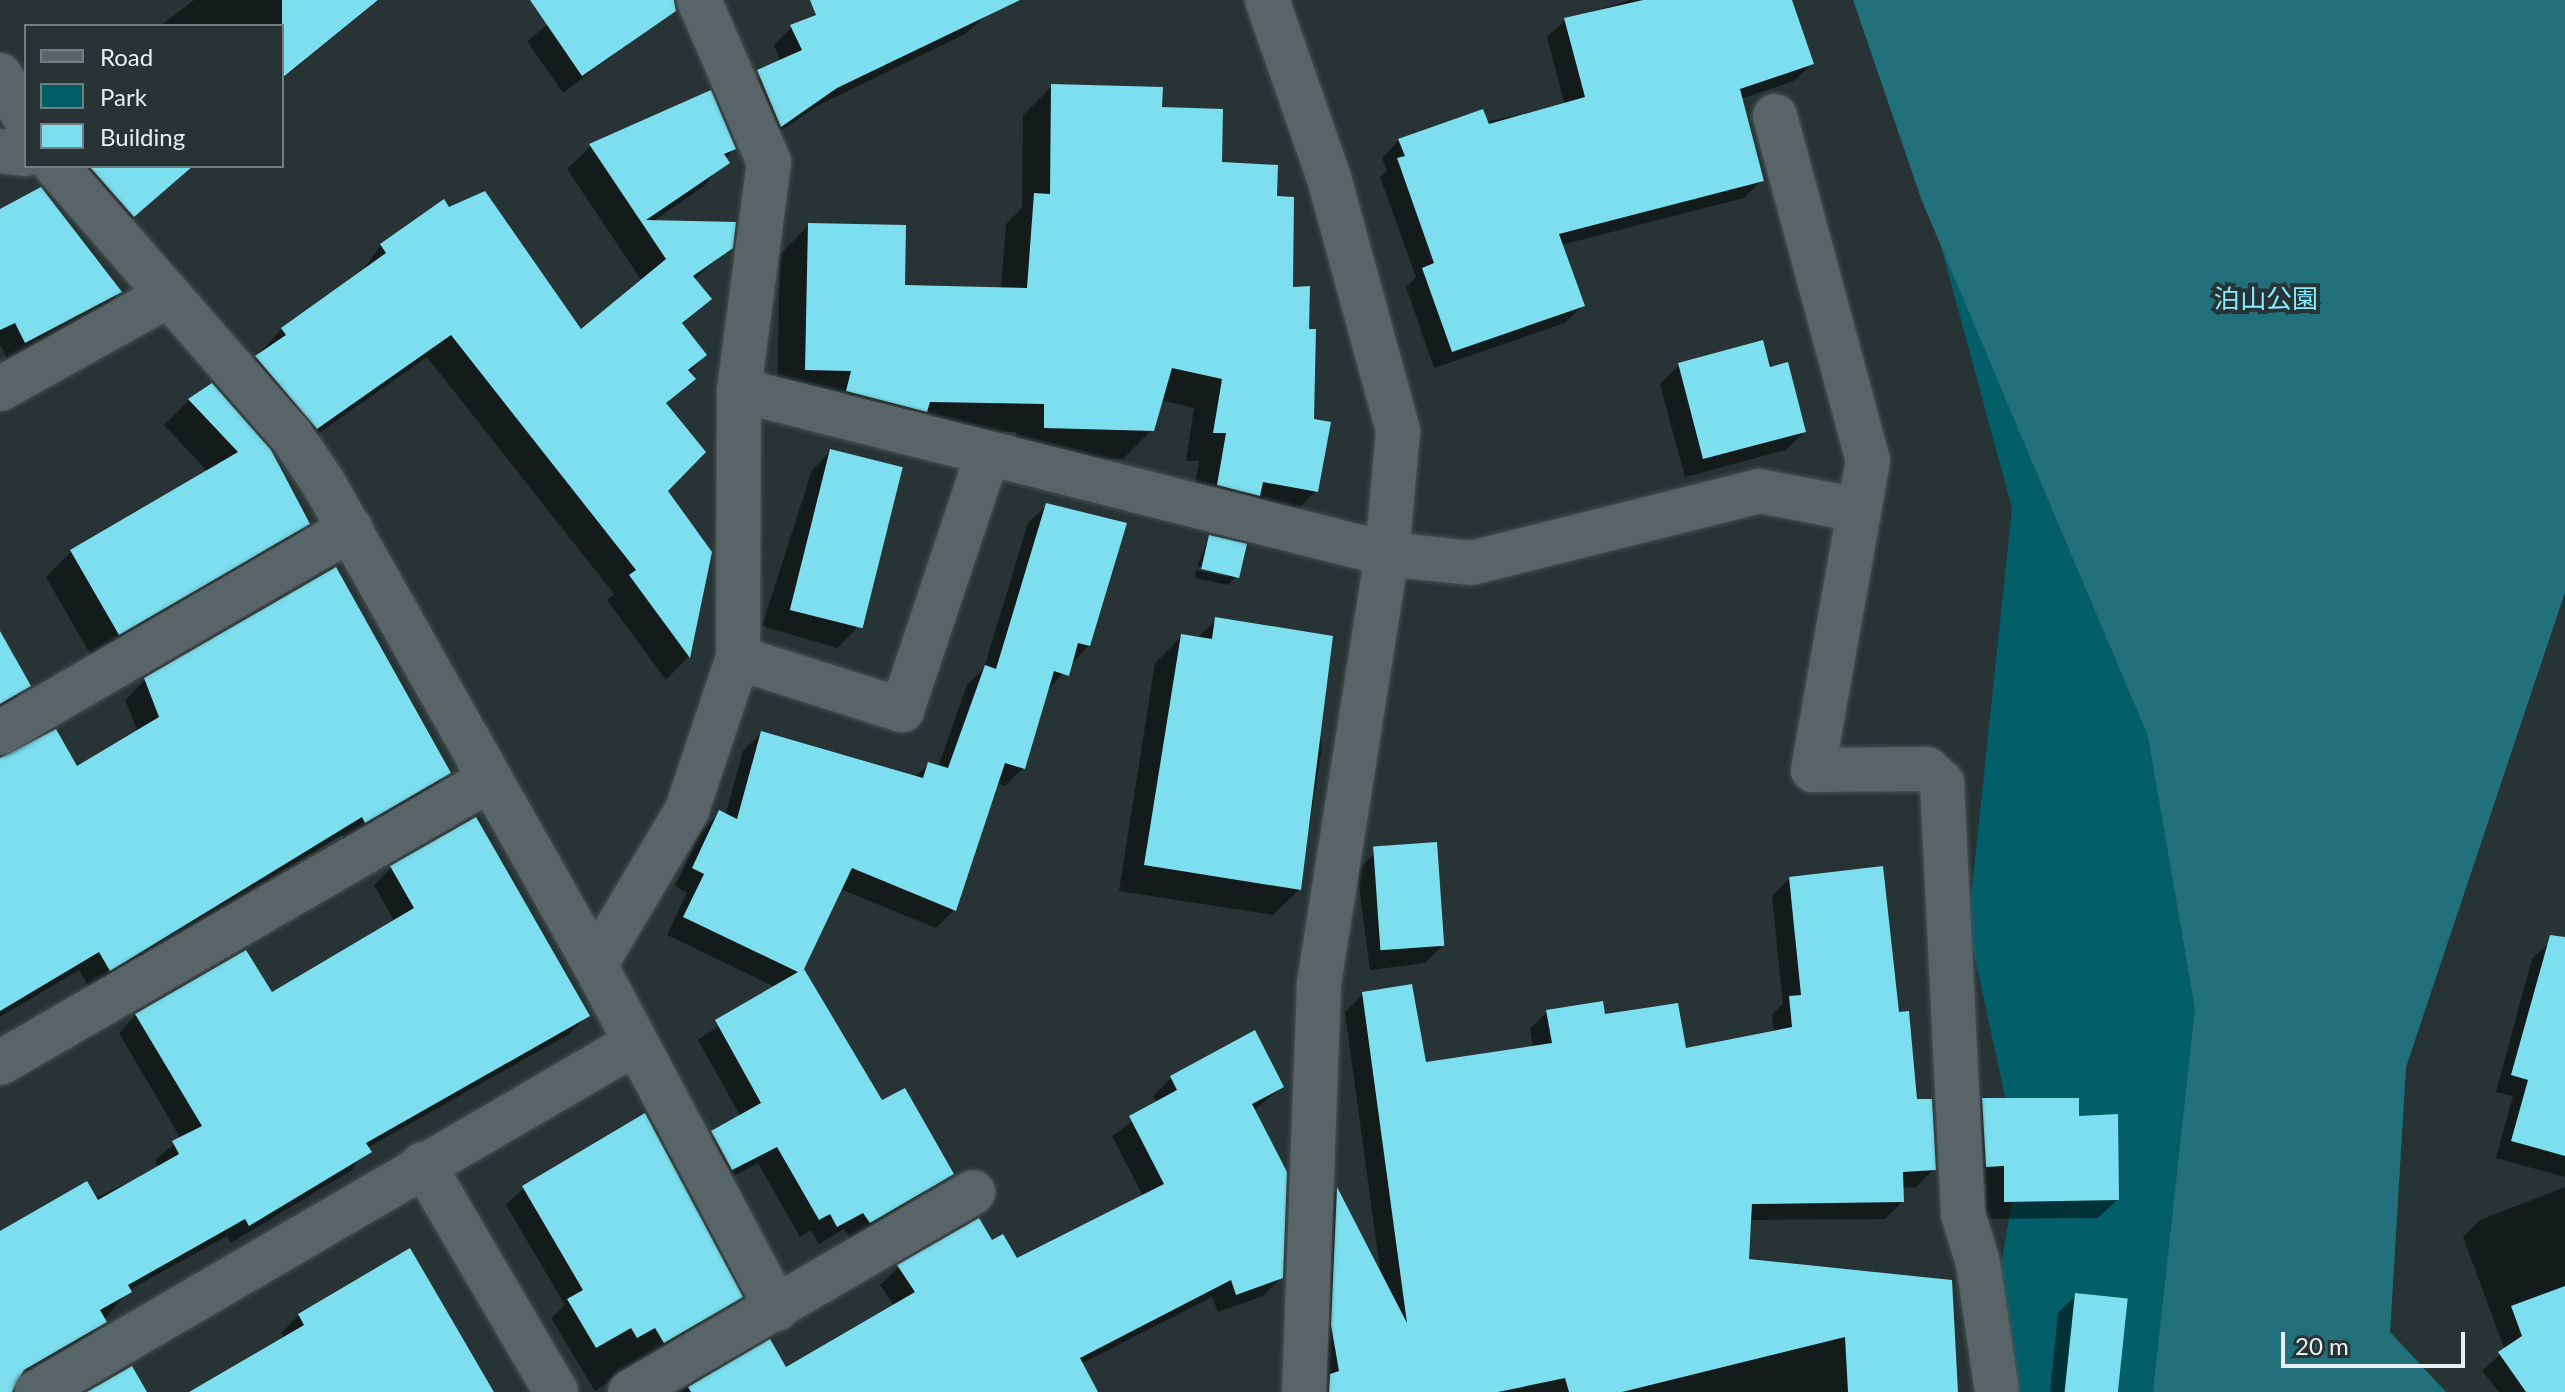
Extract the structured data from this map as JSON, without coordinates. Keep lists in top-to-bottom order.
{
  "parks": ["泊山公園"],
  "legend": ["Road", "Park", "Building"],
  "scale_bar": "20 m"
}
